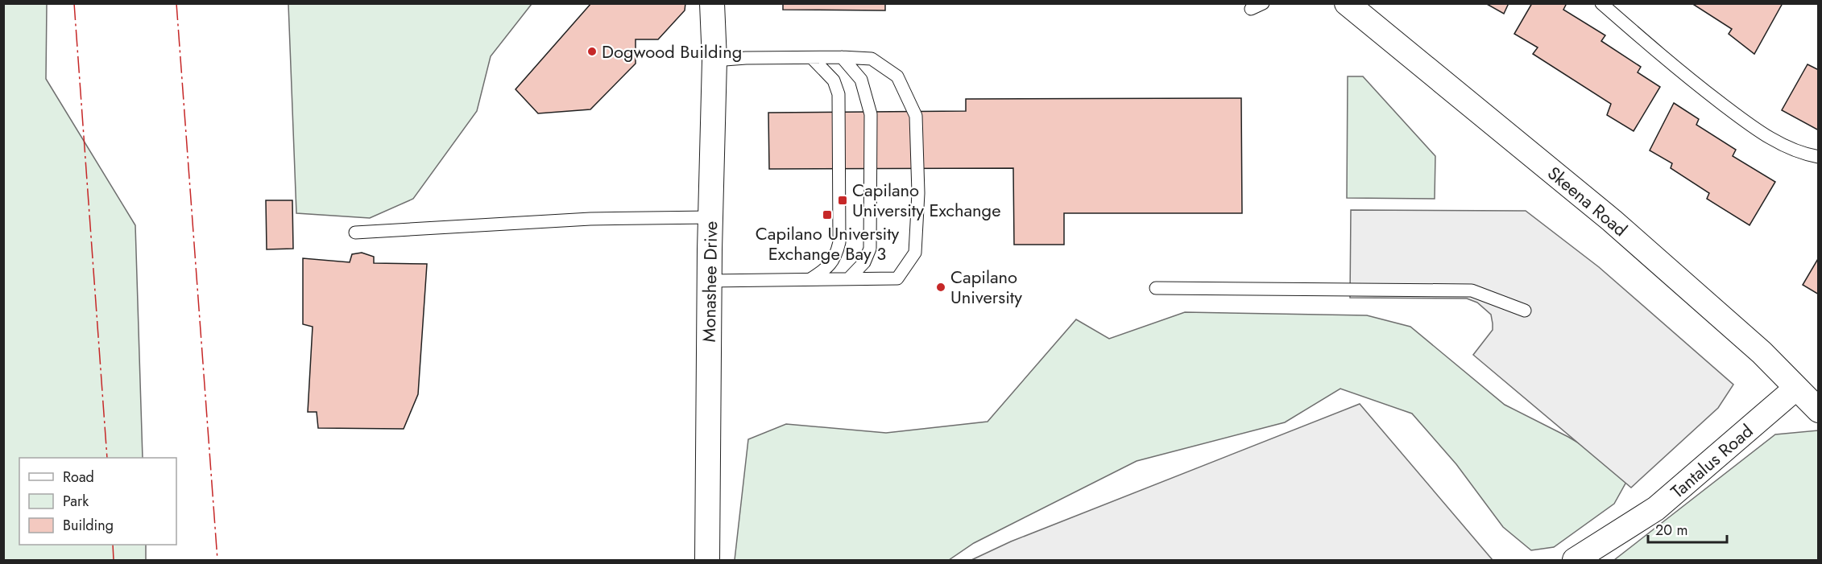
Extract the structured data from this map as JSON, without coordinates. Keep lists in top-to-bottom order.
{
  "streets": {
    "street": ["Skeena Road", "Monashee Drive", "Tantalus Road"]
  },
  "crossings": [
    ["Skeena Road", "Tantalus Road"]
  ],
  "places": {
    "other": ["Dogwood Building", "Capilano University"],
    "transit": ["Capilano University Exchange", "Capilano University Exchange Bay 3"]
  },
  "legend": ["Road", "Park", "Building"],
  "scale_bar": "20 m"
}
